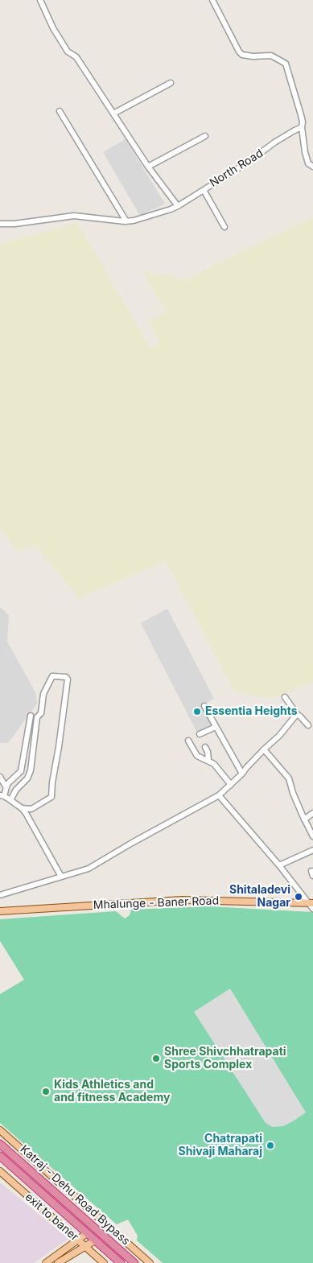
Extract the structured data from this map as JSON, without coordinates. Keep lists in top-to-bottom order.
{
  "streets": {
    "highway": ["Katraj - Dehu Road Bypass"],
    "main road": ["Mhalunge - Baner Road", "exit to baner"],
    "street": ["North Road"]
  },
  "places": [
    "Essentia Heights",
    "Shitaladevi Nagar",
    "Shree Shivchhatrapati Sports Complex",
    "Kids Athletics and and fitness Academy",
    "Chatrapati Shivaji Maharaj"
  ]
}
